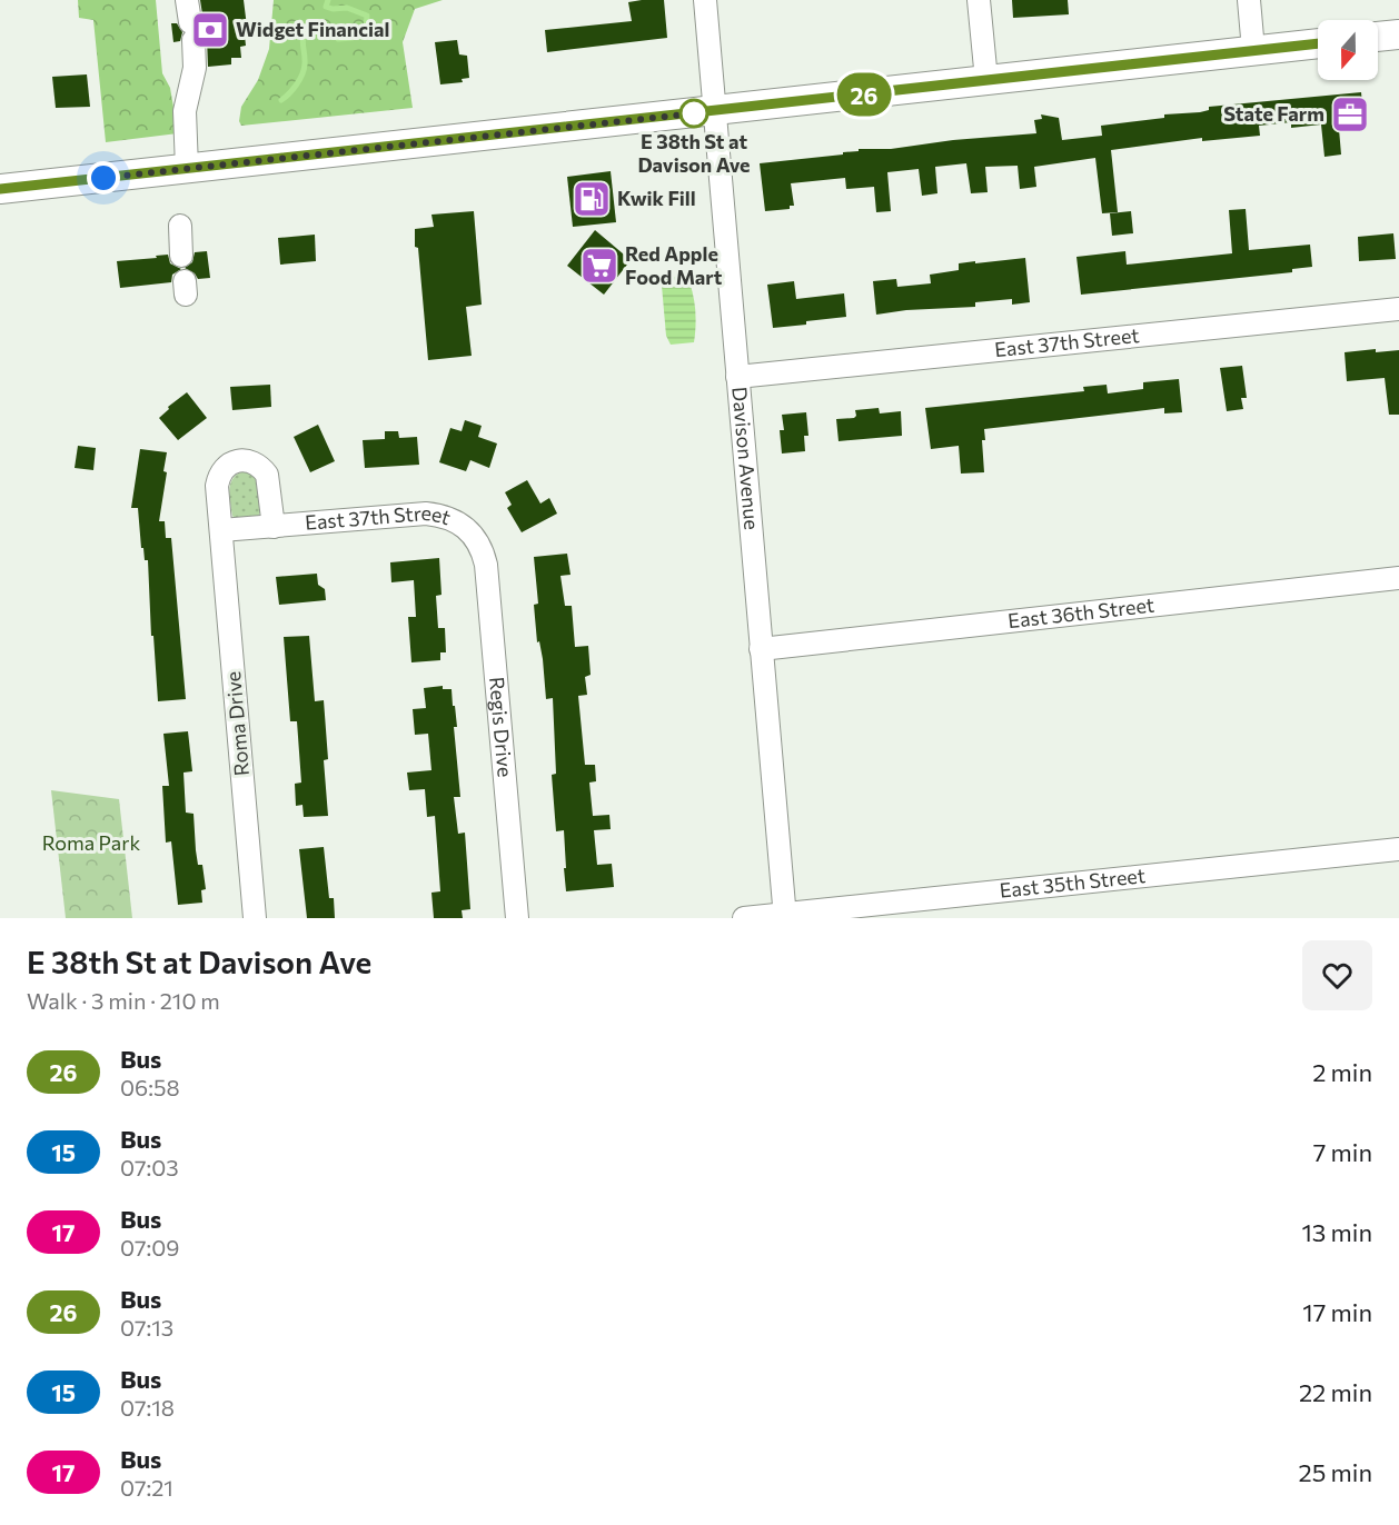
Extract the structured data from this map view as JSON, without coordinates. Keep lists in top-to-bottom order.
{
  "streets": {
    "street": [
      "East 37th Street",
      "Davison Avenue",
      "East 36th Street",
      "Roma Drive",
      "Regis Drive",
      "East 35th Street"
    ]
  },
  "crossings": [
    ["East 37th Street", "Davison Avenue"],
    ["East 37th Street", "Roma Drive"],
    ["East 37th Street", "Regis Drive"],
    ["Davison Avenue", "East 36th Street"],
    ["Davison Avenue", "East 35th Street"]
  ],
  "parks": ["Roma Park"],
  "places": {
    "bank": ["Widget Financial"],
    "other": ["E 38th St at Davison Ave"],
    "office": ["State Farm"],
    "fuel station": ["Kwik Fill"],
    "supermarket": ["Red Apple Food Mart"]
  },
  "lines": ["bus line 26"],
  "north": "bottom",
  "page": {
    "on_map": "26",
    "heading": ["E 38th St at Davison Ave", "Walk · 3 min · 210 m"],
    "list": [
      {
        "mark": "26",
        "name": "Bus",
        "note": "06:58",
        "value": "2 min"
      },
      {
        "mark": "15",
        "name": "Bus",
        "note": "07:03",
        "value": "7 min"
      },
      {
        "mark": "17",
        "name": "Bus",
        "note": "07:09",
        "value": "13 min"
      },
      {
        "mark": "26",
        "name": "Bus",
        "note": "07:13",
        "value": "17 min"
      },
      {
        "mark": "15",
        "name": "Bus",
        "note": "07:18",
        "value": "22 min"
      },
      {
        "mark": "17",
        "name": "Bus",
        "note": "07:21",
        "value": "25 min"
      }
    ]
  }
}
